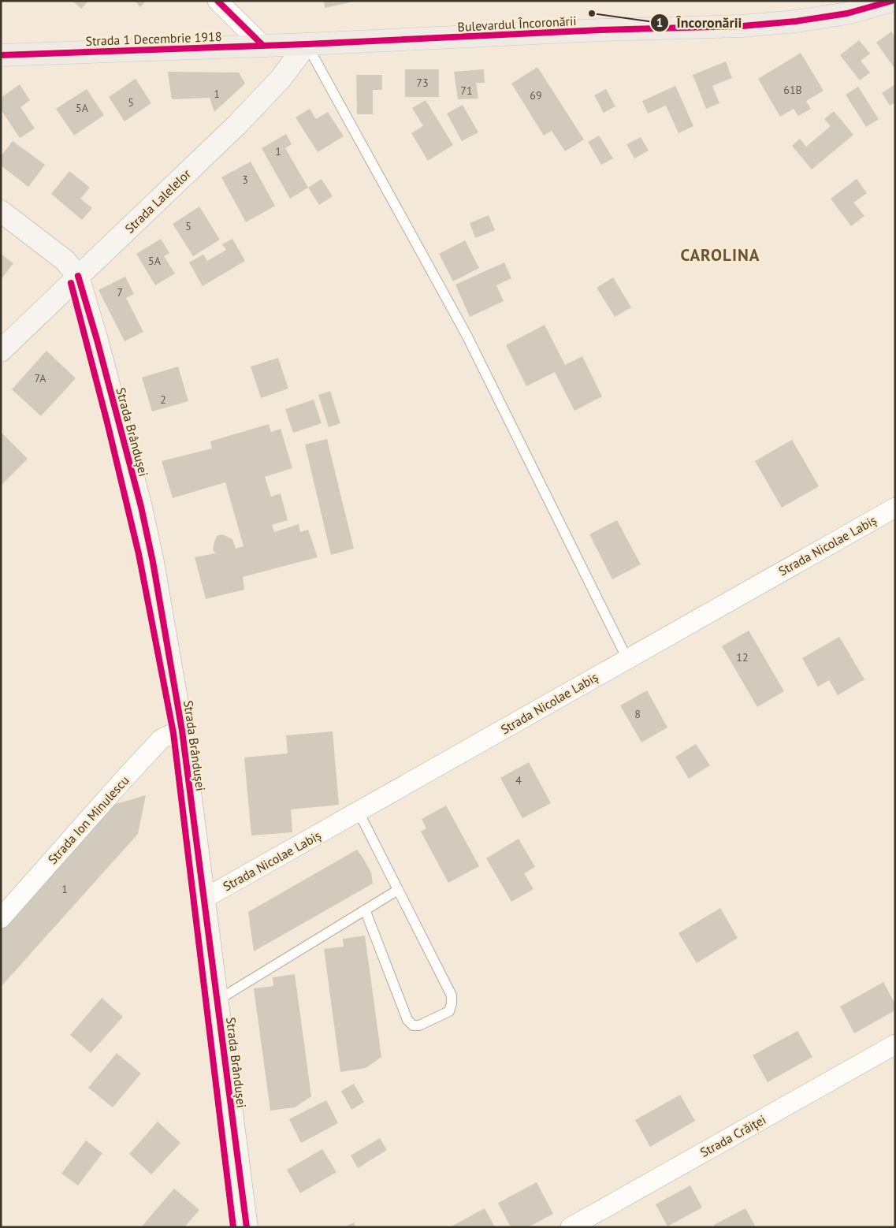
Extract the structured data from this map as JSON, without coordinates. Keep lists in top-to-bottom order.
{
  "streets": {
    "main road": [
      "Bulevardul Încoronării",
      "Strada 1 Decembrie 1918",
      "Strada Lalelelor",
      "Strada Brândușei"
    ],
    "street": ["Strada Nicolae Labiș", "Strada Ion Minulescu", "Strada Crăiței"]
  },
  "crossings": [
    ["Bulevardul Încoronării", "Strada 1 Decembrie 1918"],
    ["Bulevardul Încoronării", "Strada Lalelelor"],
    ["Strada 1 Decembrie 1918", "Strada Lalelelor"],
    ["Strada Lalelelor", "Strada Brândușei"],
    ["Strada Brândușei", "Strada Nicolae Labiș"],
    ["Strada Brândușei", "Strada Ion Minulescu"]
  ],
  "districts": ["CAROLINA"],
  "places": ["Încoronării"],
  "house_numbers": [
    "73",
    "61B",
    "71",
    "1",
    "69",
    "5",
    "5A",
    "1",
    "3",
    "5",
    "5A",
    "7",
    "7A",
    "2",
    "12",
    "8",
    "4",
    "1"
  ]
}
